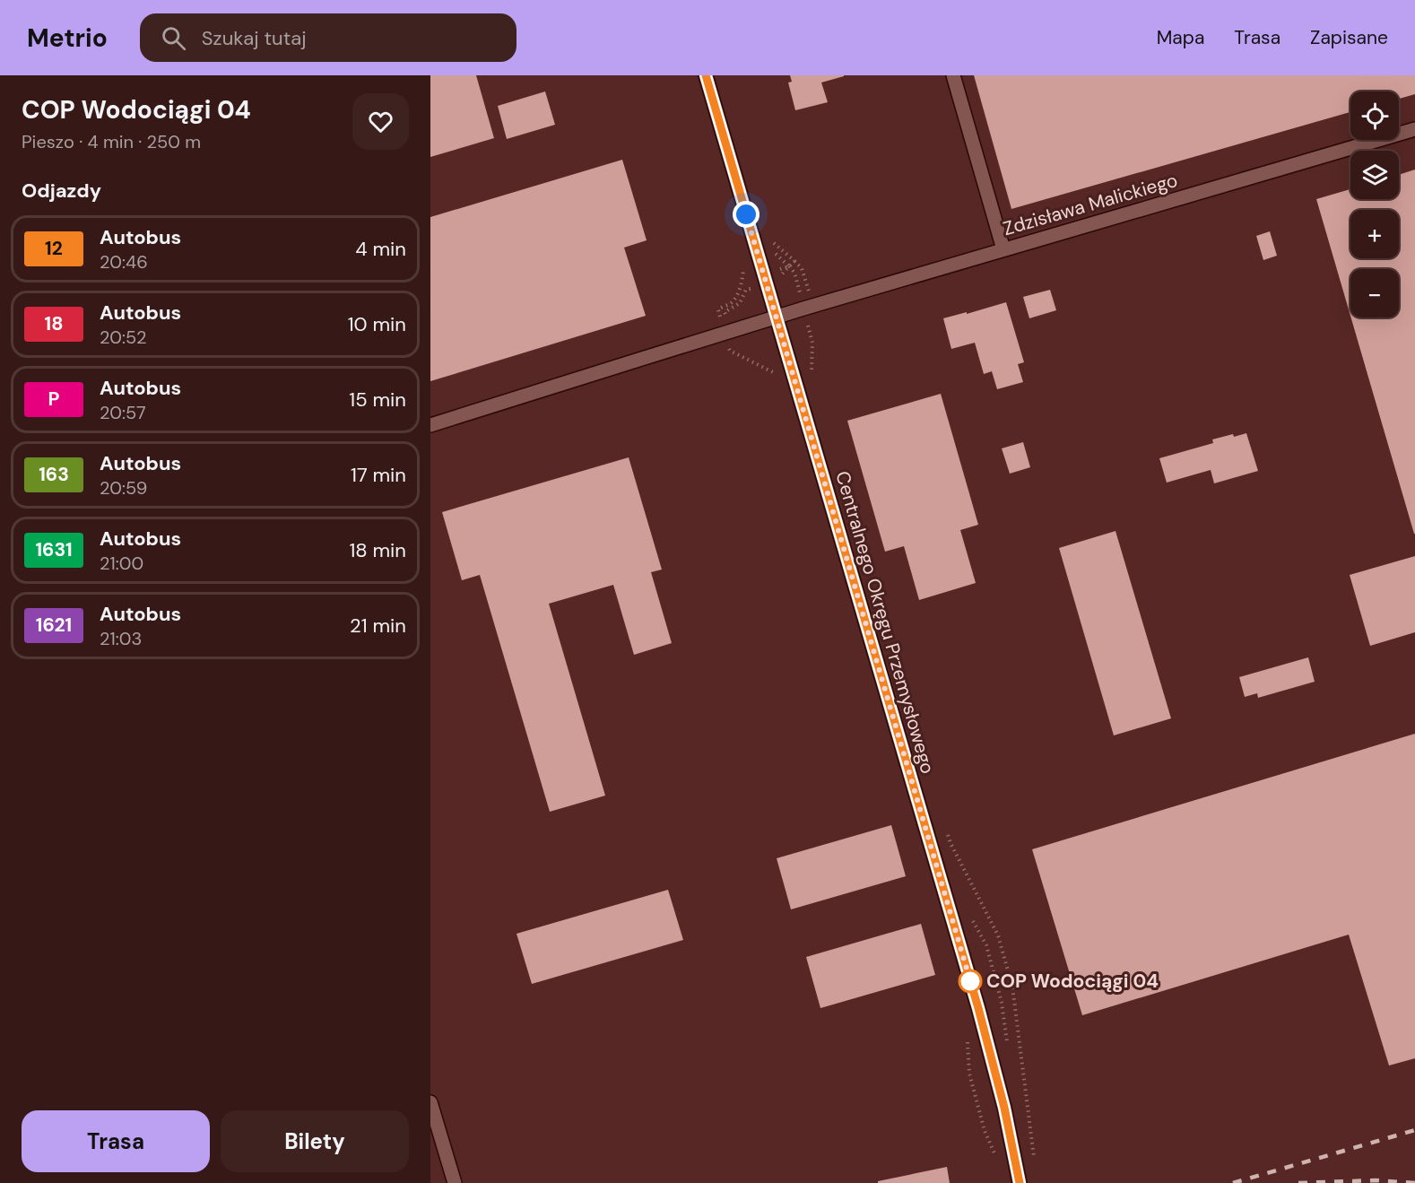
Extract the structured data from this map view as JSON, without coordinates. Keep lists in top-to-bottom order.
{
  "streets": {
    "street": ["Zdzisława Malickiego", "Centralnego Okręgu Przemysłowego"]
  },
  "crossings": [
    ["Zdzisława Malickiego", "Centralnego Okręgu Przemysłowego"]
  ],
  "places": ["COP Wodociągi 04"],
  "lines": ["bus line 12"],
  "page": {
    "header": "Metrio",
    "search": "Szukaj tutaj",
    "nav": ["Mapa", "Trasa", "Zapisane"],
    "heading": [
      ["COP Wodociągi 04", "Pieszo · 4 min · 250 m"],
      "Odjazdy"
    ],
    "map_buttons": ["+", "−"],
    "list": [
      {
        "mark": "12",
        "name": "Autobus",
        "note": "20:46",
        "value": "4 min"
      },
      {
        "mark": "18",
        "name": "Autobus",
        "note": "20:52",
        "value": "10 min"
      },
      {
        "mark": "P",
        "name": "Autobus",
        "note": "20:57",
        "value": "15 min"
      },
      {
        "mark": "163",
        "name": "Autobus",
        "note": "20:59",
        "value": "17 min"
      },
      {
        "mark": "1631",
        "name": "Autobus",
        "note": "21:00",
        "value": "18 min"
      },
      {
        "mark": "1621",
        "name": "Autobus",
        "note": "21:03",
        "value": "21 min"
      }
    ],
    "buttons": ["Trasa", "Bilety"]
  }
}
